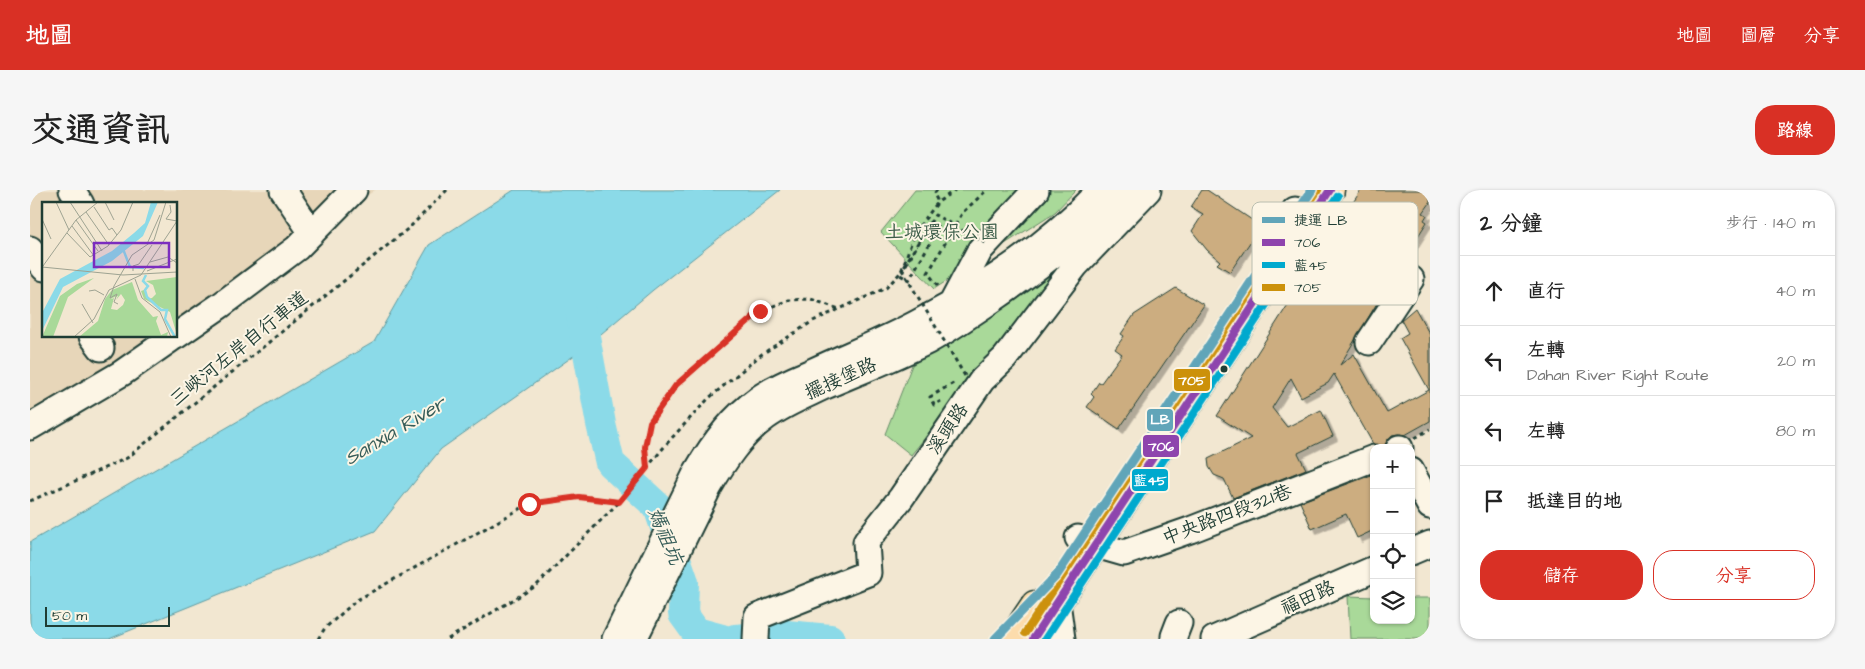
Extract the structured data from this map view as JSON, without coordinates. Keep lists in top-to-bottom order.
{
  "streets": {
    "street": [
      "擺接堡路",
      "溪頭路",
      "中央路四段321巷",
      "福田路"
    ],
    "path": ["三峽河左岸自行車道"]
  },
  "water": ["Sanxia River", "媽祖坑"],
  "parks": ["土城環保公園"],
  "lines": [
    "metro line LB",
    "transit line 706",
    "transit line 705",
    "transit line 藍45"
  ],
  "legend": [
    "捷運 LB",
    "706",
    "藍45",
    "705"
  ],
  "scale_bar": "50 m",
  "page": {
    "header": "地圖",
    "nav": ["地圖", "圖層", "分享"],
    "title": "交通資訊",
    "buttons": [
      "路線",
      ["儲存", "分享"]
    ],
    "heading": ["2 分鐘", "步行 · 140 m"],
    "list": [
      ["直行", "40 m"],
      ["左轉", "Dahan River Right Route", "20 m"],
      ["左轉", "80 m"],
      "抵達目的地"
    ],
    "map_buttons": ["+", "−"],
    "scale": "50 m"
  }
}
